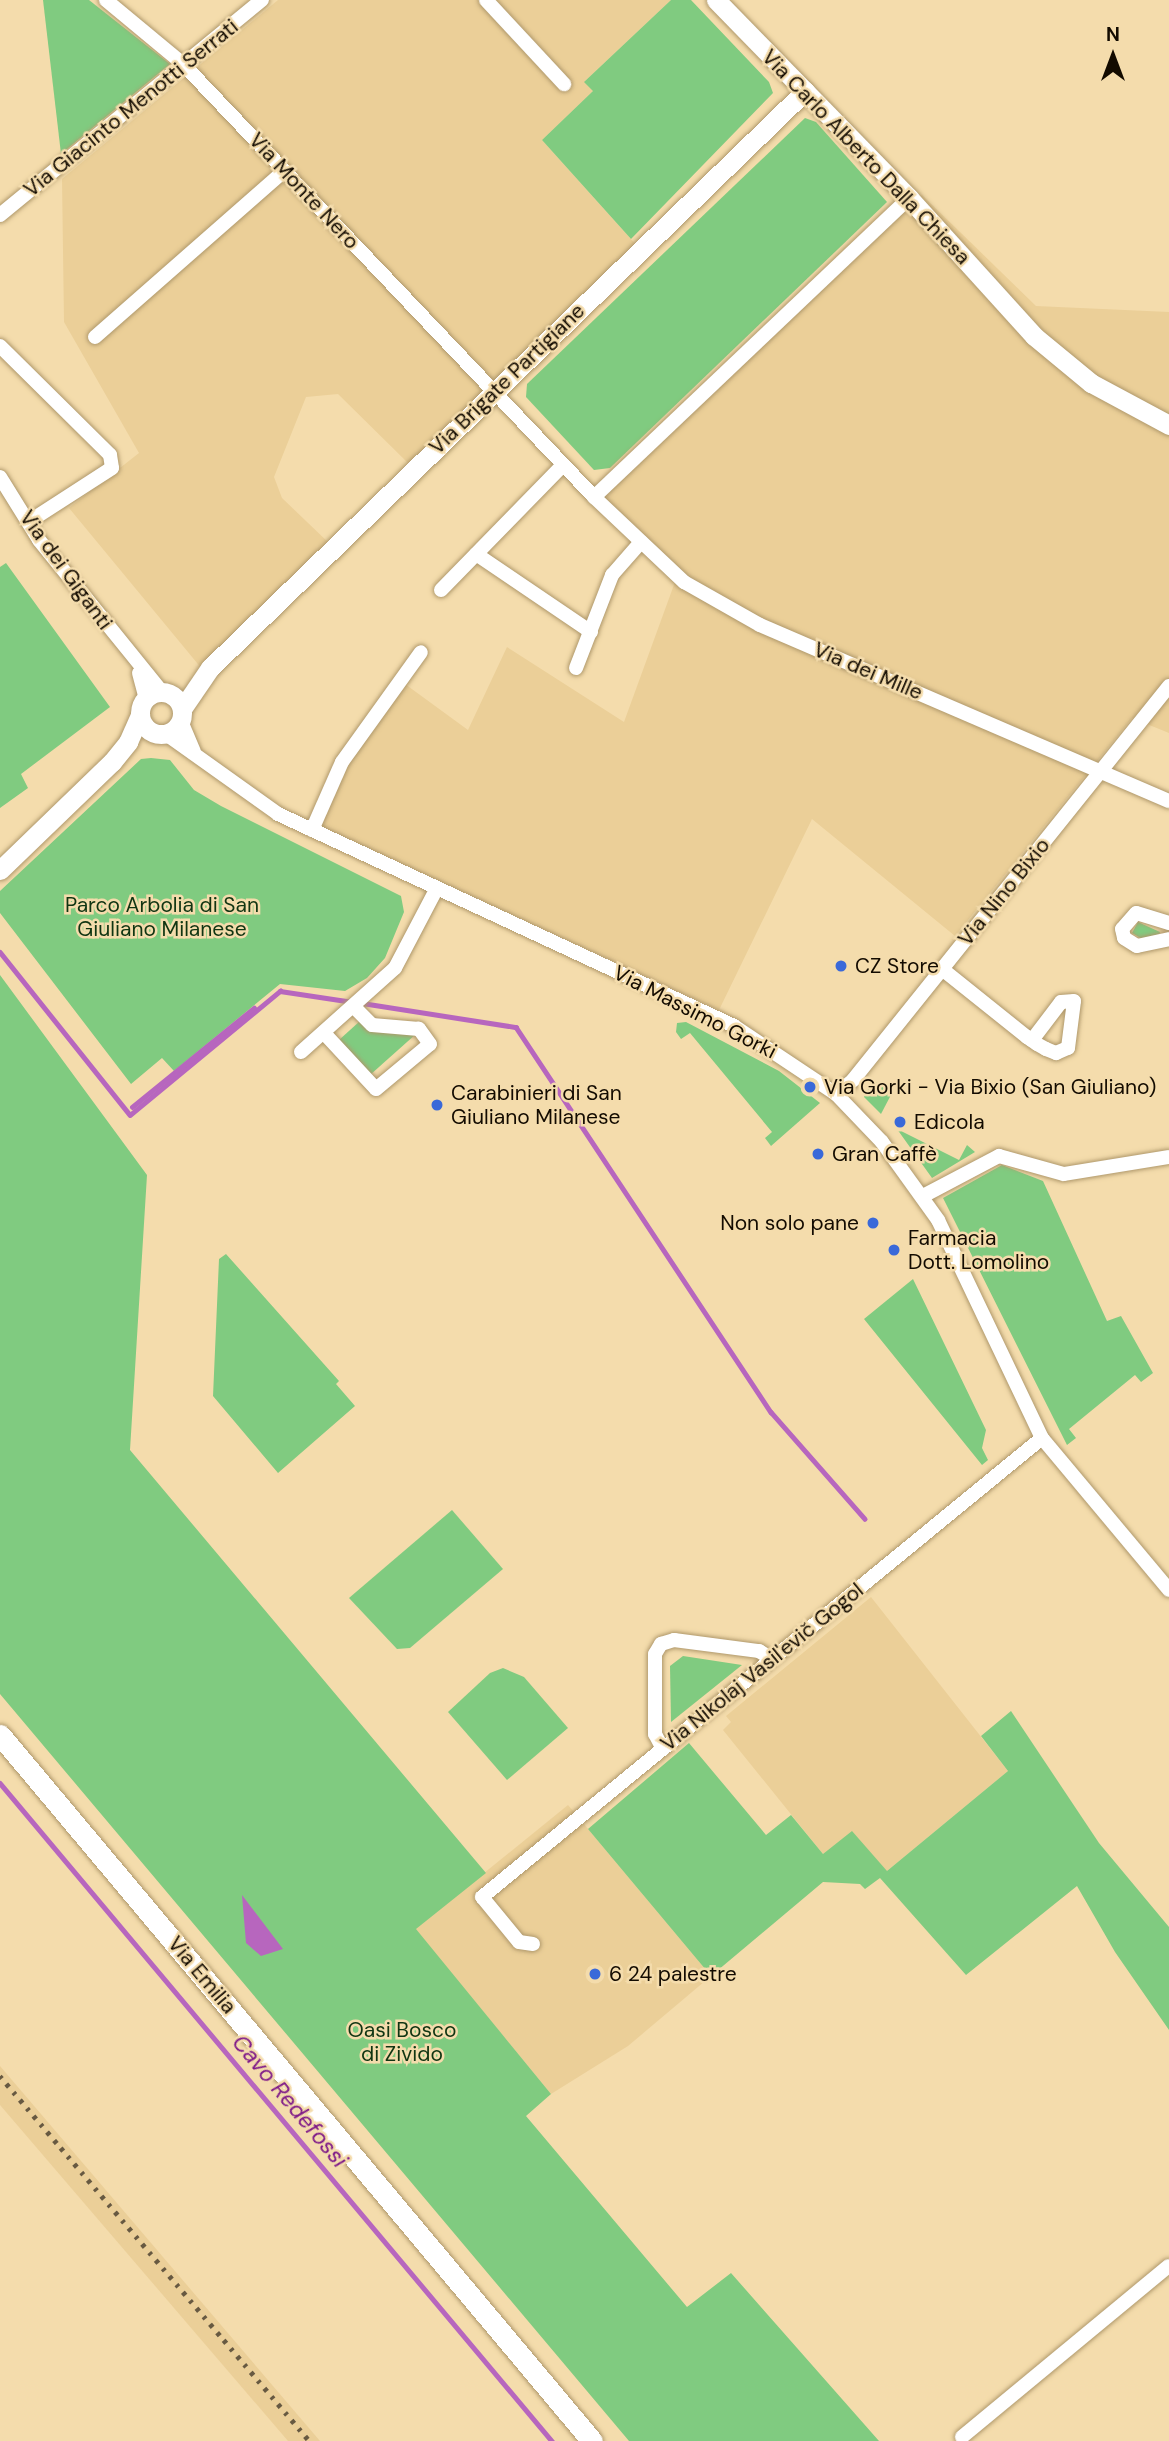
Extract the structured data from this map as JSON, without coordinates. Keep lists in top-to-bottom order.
{
  "streets": {
    "main road": ["Via Emilia"],
    "street": [
      "Via Giacinto Menotti Serrati",
      "Via Carlo Alberto Dalla Chiesa",
      "Via Monte Nero",
      "Via Brigate Partigiane",
      "Via dei Giganti",
      "Via dei Mille",
      "Via Nino Bixio",
      "Via Massimo Gorki",
      "Via Nikolaj Vasil'evič Gogol"
    ]
  },
  "crossings": [
    ["Via Giacinto Menotti Serrati", "Via Monte Nero"],
    ["Via Carlo Alberto Dalla Chiesa", "Via Brigate Partigiane"],
    ["Via Monte Nero", "Via Brigate Partigiane"],
    ["Via Monte Nero", "Via dei Mille"],
    ["Via Brigate Partigiane", "Via dei Giganti"],
    ["Via Brigate Partigiane", "Via dei Mille"],
    ["Via Brigate Partigiane", "Via Massimo Gorki"],
    ["Via dei Mille", "Via Nino Bixio"],
    ["Via Nino Bixio", "Via Massimo Gorki"],
    ["Via Massimo Gorki", "Via Nikolaj Vasil'evič Gogol"]
  ],
  "water": ["Cavo Redefossi"],
  "parks": ["Parco Arbolia di San Giuliano Milanese", "Oasi Bosco di Zivido"],
  "places": [
    "CZ Store",
    "Via Gorki - Via Bixio (San Giuliano)",
    "Carabinieri di San Giuliano Milanese",
    "Edicola",
    "Gran Caffè",
    "Non solo pane",
    "Farmacia Dott. Lomolino",
    "6 24 palestre"
  ],
  "north": "top"
}
